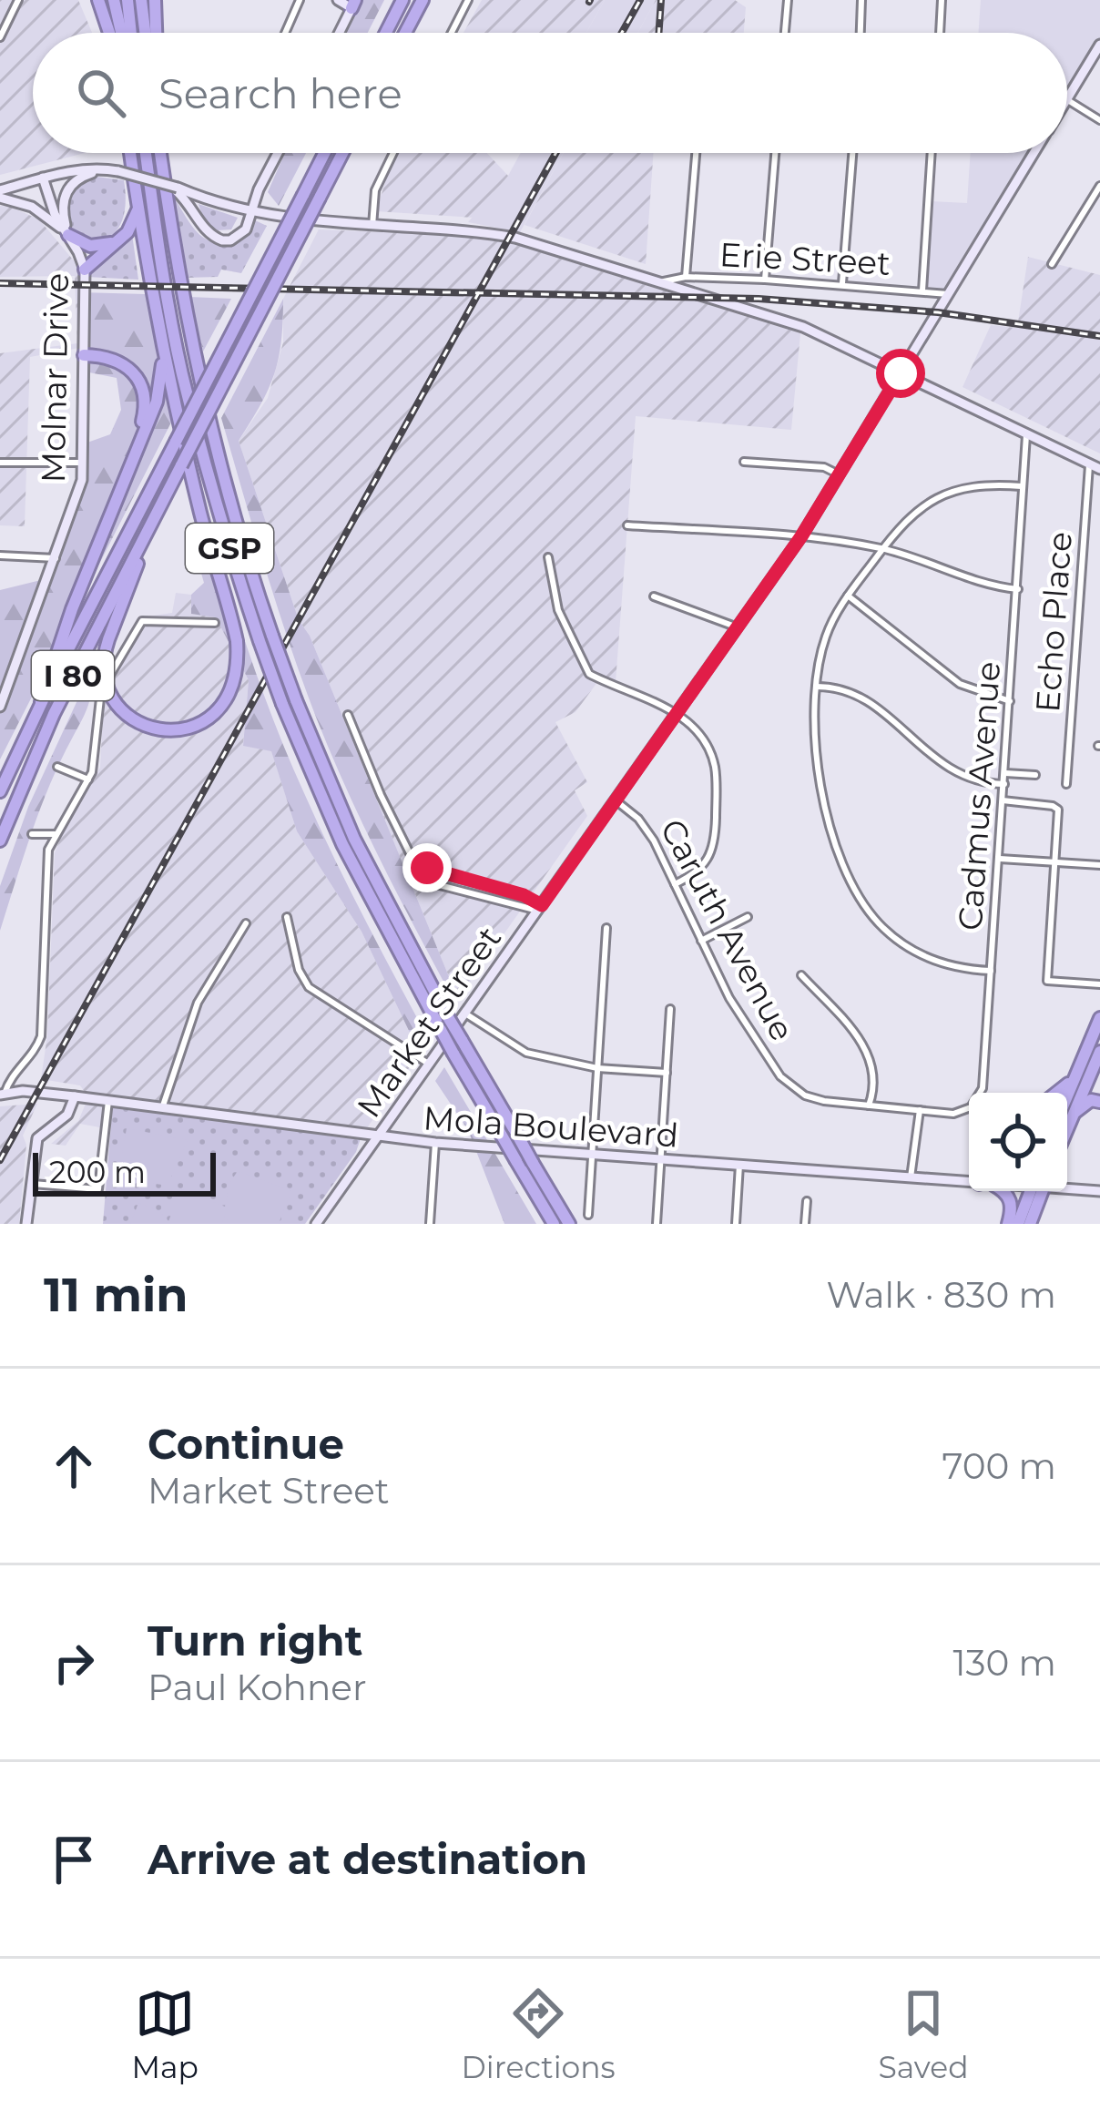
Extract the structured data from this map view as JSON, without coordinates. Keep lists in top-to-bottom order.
{
  "streets": {
    "highway": ["GSP", "I 80"],
    "street": [
      "Erie Street",
      "Molnar Drive",
      "Echo Place",
      "Cadmus Avenue",
      "Caruth Avenue",
      "Market Street",
      "Mola Boulevard"
    ]
  },
  "crossings": [
    ["Erie Street", "Market Street"],
    ["Cadmus Avenue", "Caruth Avenue"],
    ["Caruth Avenue", "Market Street"],
    ["Market Street", "Mola Boulevard"]
  ],
  "scale_bar": "200 m",
  "page": {
    "search": "Search here",
    "scale": "200 m",
    "heading": ["11 min", "Walk · 830 m"],
    "list": [
      ["Continue", "Market Street", "700 m"],
      ["Turn right", "Paul Kohner", "130 m"],
      "Arrive at destination"
    ],
    "nav": ["Map", "Directions", "Saved"]
  }
}
